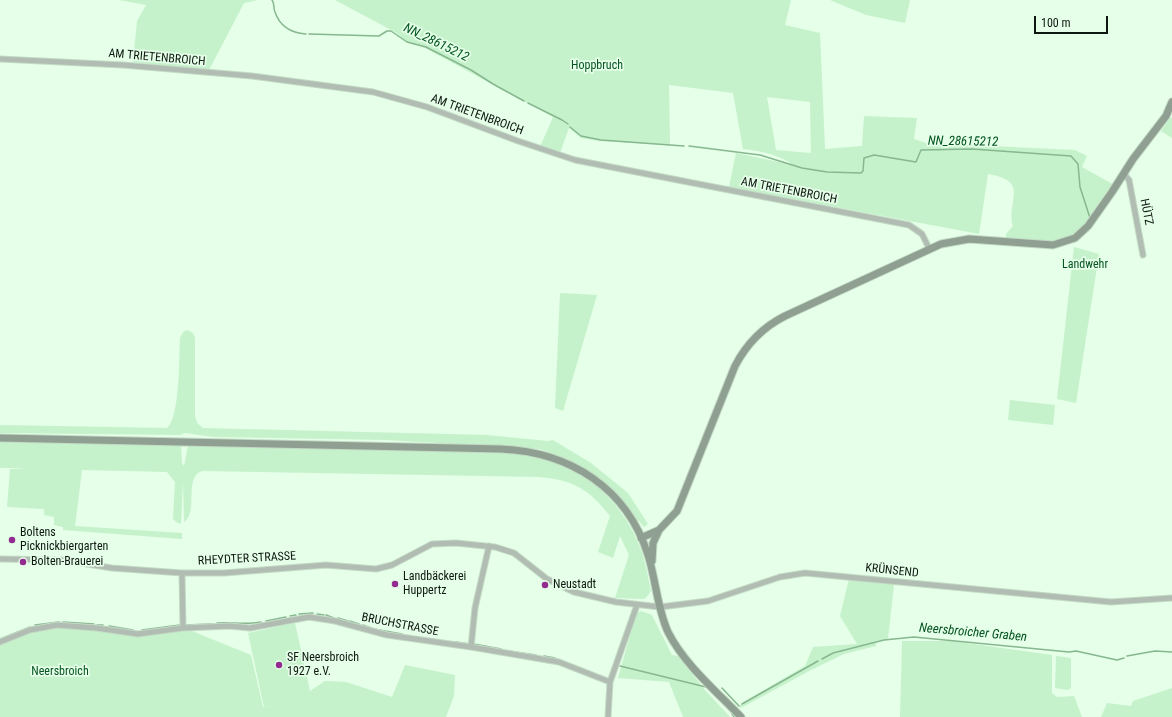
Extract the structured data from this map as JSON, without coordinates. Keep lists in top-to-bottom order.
{
  "streets": {
    "street": [
      "AM TRIETENBROICH",
      "HÜTZ",
      "RHEYDTER STRASSE",
      "KRÜNSEND",
      "BRUCHSTRASSE"
    ]
  },
  "crossings": [
    ["RHEYDTER STRASSE", "KRÜNSEND"]
  ],
  "water": ["NN_28615212", "Neersbroicher Graben"],
  "parks": ["Hoppbruch", "Landwehr", "Neersbroich"],
  "places": [
    "Boltens Picknickbiergarten",
    "Bolten-Brauerei",
    "Landbäckerei Huppertz",
    "Neustadt",
    "SF Neersbroich 1927 e.V."
  ],
  "scale_bar": "100 m"
}
